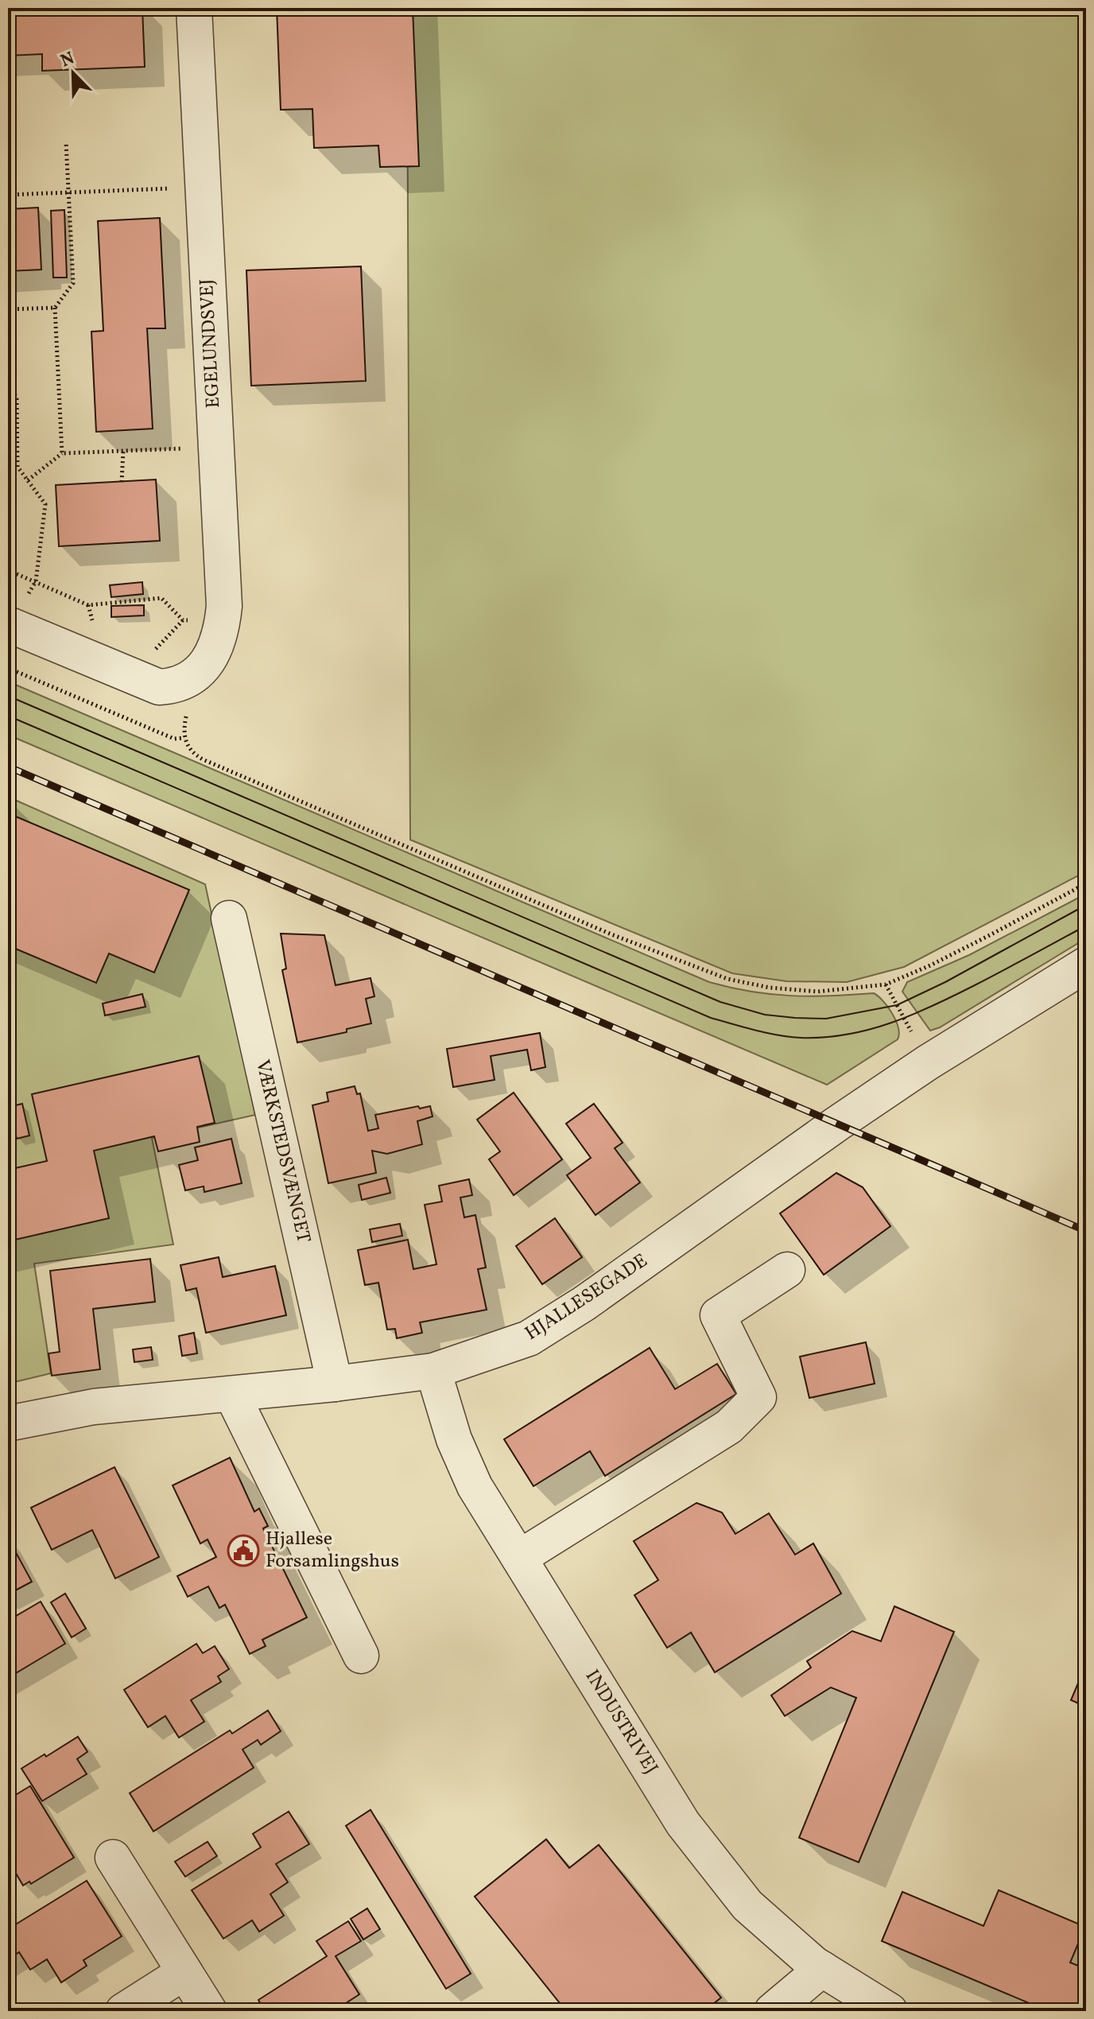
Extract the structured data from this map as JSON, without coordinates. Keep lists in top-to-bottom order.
{
  "streets": {
    "street": [
      "EGELUNDSVEJ",
      "VÆRKSTEDSVÆNGET",
      "HJALLESEGADE",
      "INDUSTRIVEJ"
    ]
  },
  "crossings": [
    ["VÆRKSTEDSVÆNGET", "HJALLESEGADE"],
    ["HJALLESEGADE", "INDUSTRIVEJ"]
  ],
  "places": {
    "public building": ["Hjallese Forsamlingshus"]
  },
  "north": "top left"
}
